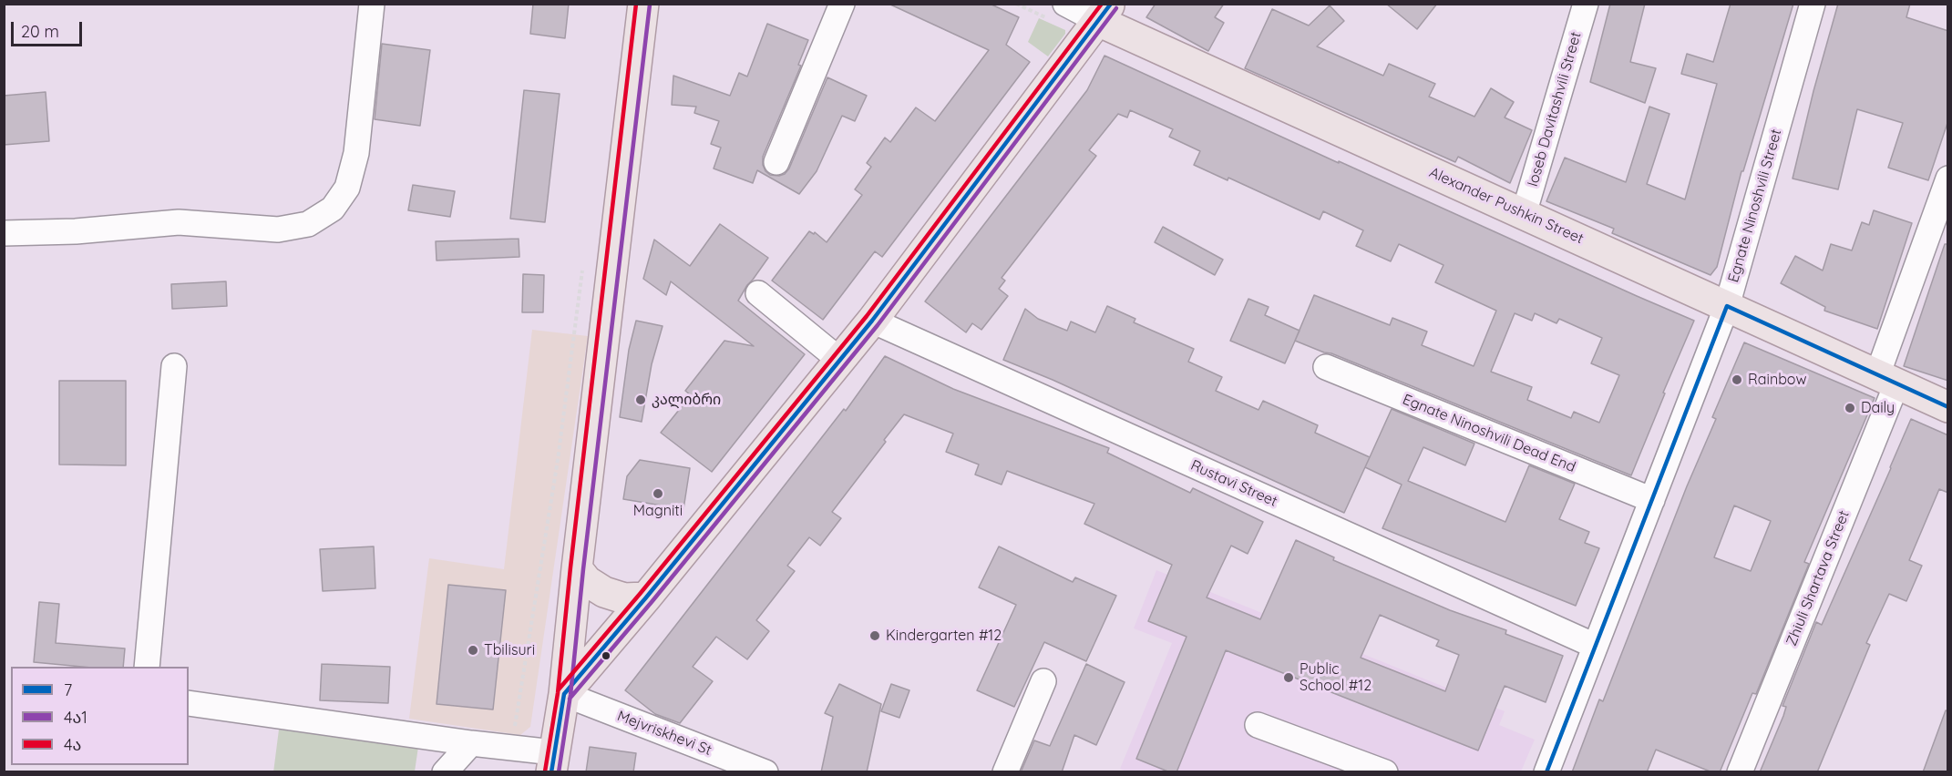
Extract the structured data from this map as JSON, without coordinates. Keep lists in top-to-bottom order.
{
  "streets": {
    "main road": ["Alexander Pushkin Street"],
    "street": [
      "Ioseb Davitashvili Street",
      "Egnate Ninoshvili Street",
      "Egnate Ninoshvili Dead End",
      "Rustavi Street",
      "Zhiuli Shartava Street",
      "Mejvriskhevi St"
    ]
  },
  "crossings": [
    ["Ioseb Davitashvili Street", "Alexander Pushkin Street"],
    ["Alexander Pushkin Street", "Egnate Ninoshvili Street"],
    ["Alexander Pushkin Street", "Zhiuli Shartava Street"],
    ["Egnate Ninoshvili Street", "Egnate Ninoshvili Dead End"],
    ["Egnate Ninoshvili Street", "Rustavi Street"]
  ],
  "places": [
    "Rainbow",
    "კალიბრი",
    "Daily",
    "Magniti",
    "Kindergarten #12",
    "Tbilisuri",
    "Public School #12"
  ],
  "lines": ["transit line 7", "transit line 4ა", "transit line 4ა1"],
  "legend": ["7", "4ა1", "4ა"],
  "scale_bar": "20 m"
}
